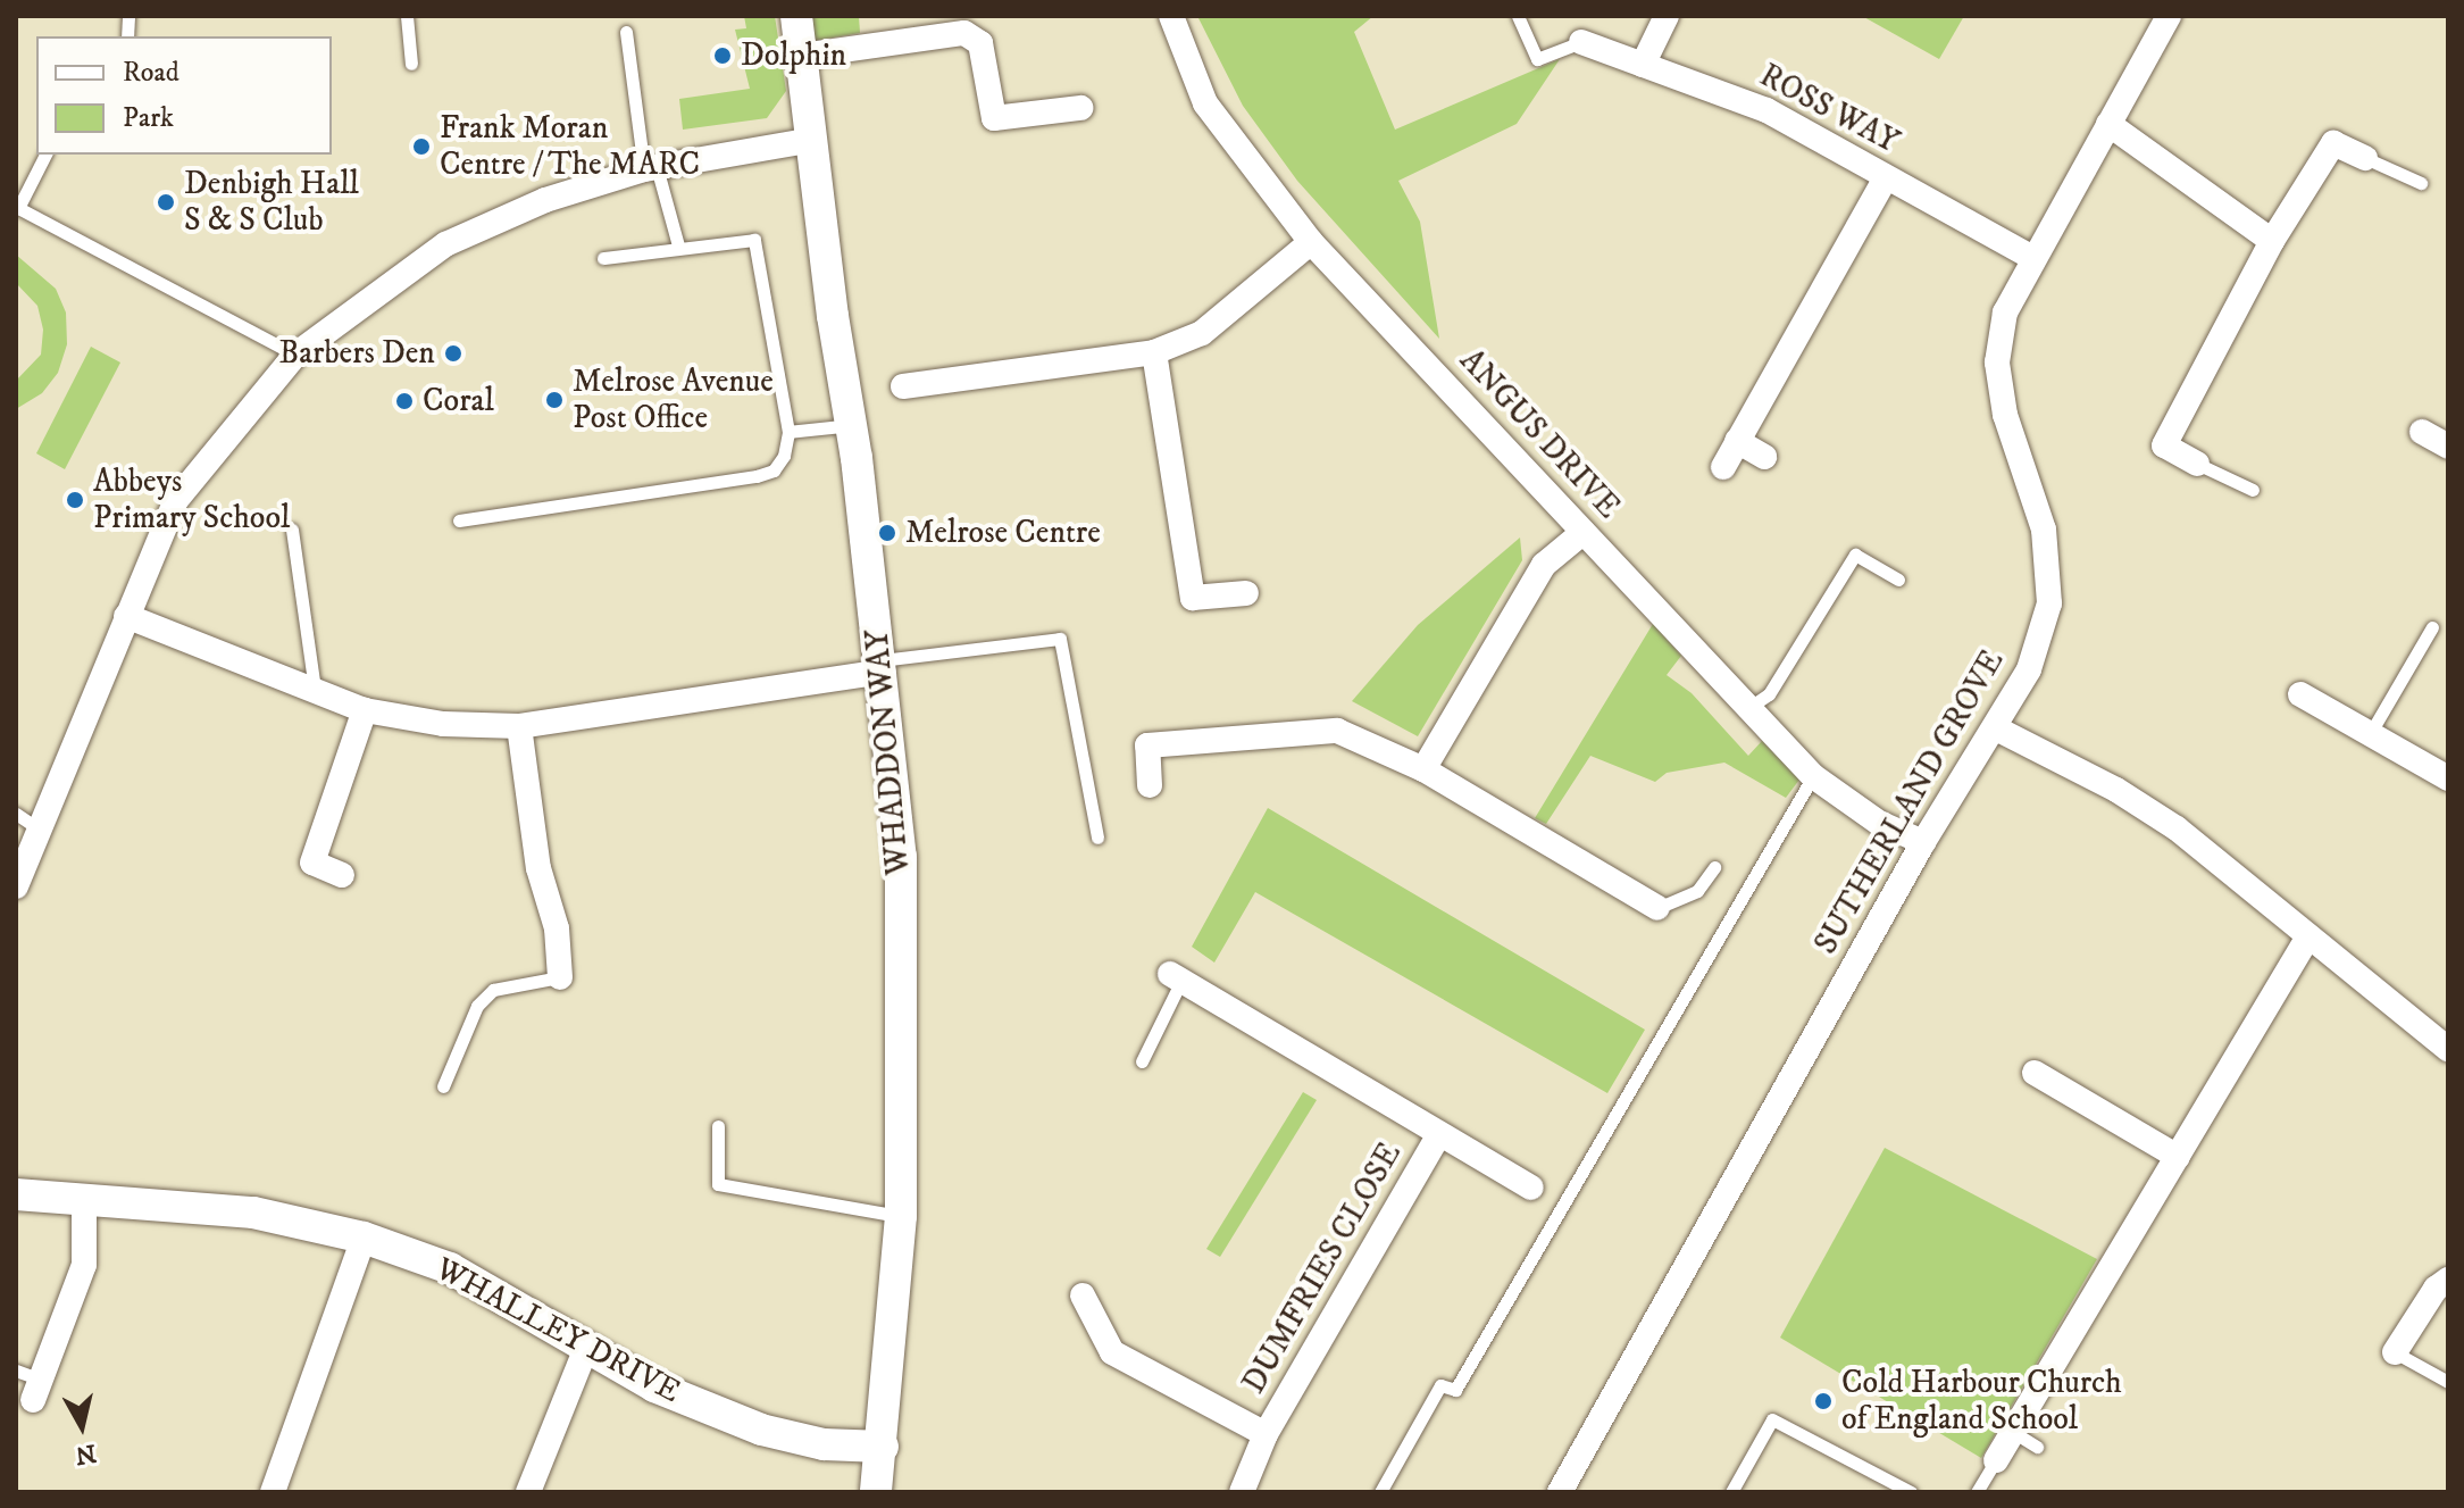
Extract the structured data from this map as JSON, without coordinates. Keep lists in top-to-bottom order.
{
  "streets": {
    "street": [
      "ROSS WAY",
      "ANGUS DRIVE",
      "WHADDON WAY",
      "SUTHERLAND GROVE",
      "DUMFRIES CLOSE",
      "WHALLEY DRIVE"
    ]
  },
  "crossings": [
    ["ROSS WAY", "SUTHERLAND GROVE"],
    ["ANGUS DRIVE", "SUTHERLAND GROVE"],
    ["WHADDON WAY", "WHALLEY DRIVE"]
  ],
  "places": [
    "Dolphin",
    "Frank Moran Centre / The MARC",
    "Denbigh Hall S & S Club",
    "Barbers Den",
    "Melrose Avenue Post Office",
    "Coral",
    "Abbeys Primary School",
    "Melrose Centre",
    "Cold Harbour Church of England School"
  ],
  "legend": ["Road", "Park"],
  "north": "bottom"
}
